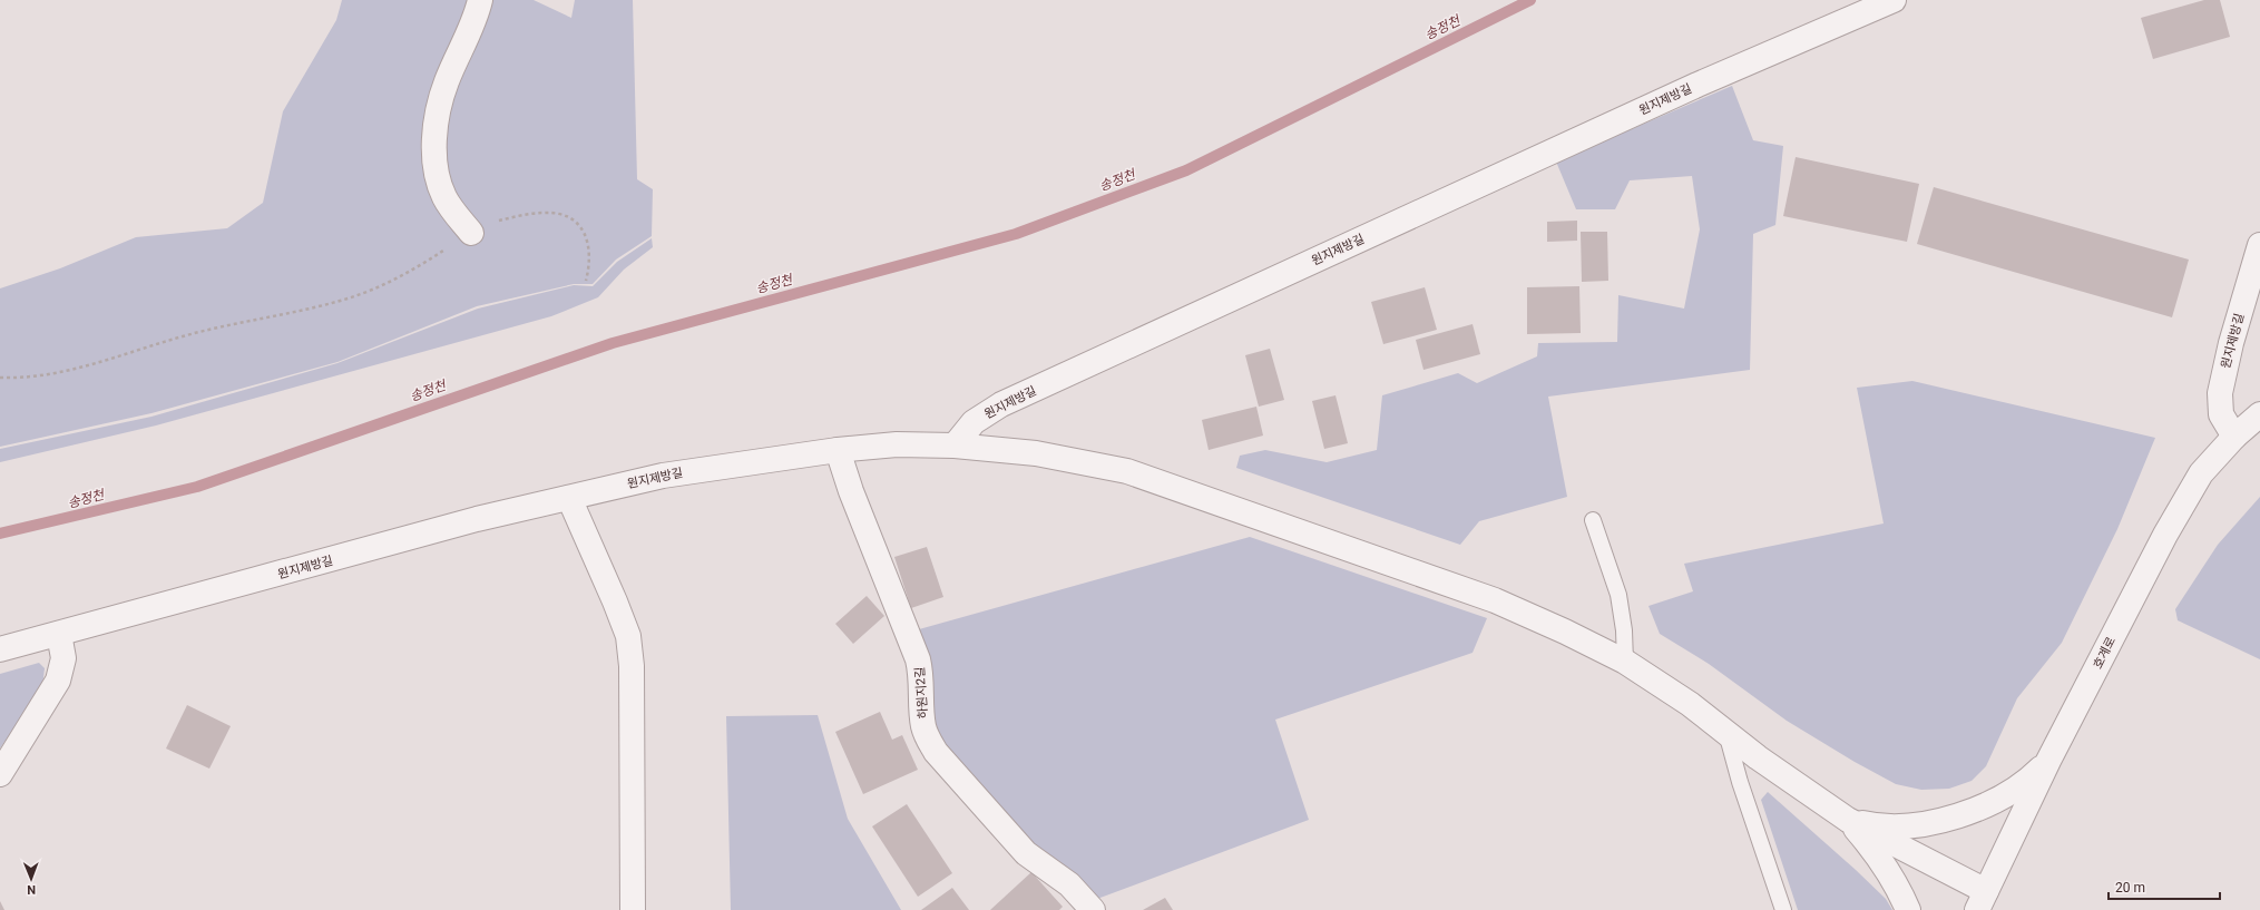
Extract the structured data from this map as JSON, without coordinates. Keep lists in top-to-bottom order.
{
  "streets": {
    "street": ["원지제방길", "호계로", "하원지2길"]
  },
  "crossings": [
    ["원지제방길", "호계로"],
    ["원지제방길", "하원지2길"]
  ],
  "water": ["송정천"],
  "scale_bar": "20 m",
  "north": "bottom"
}
